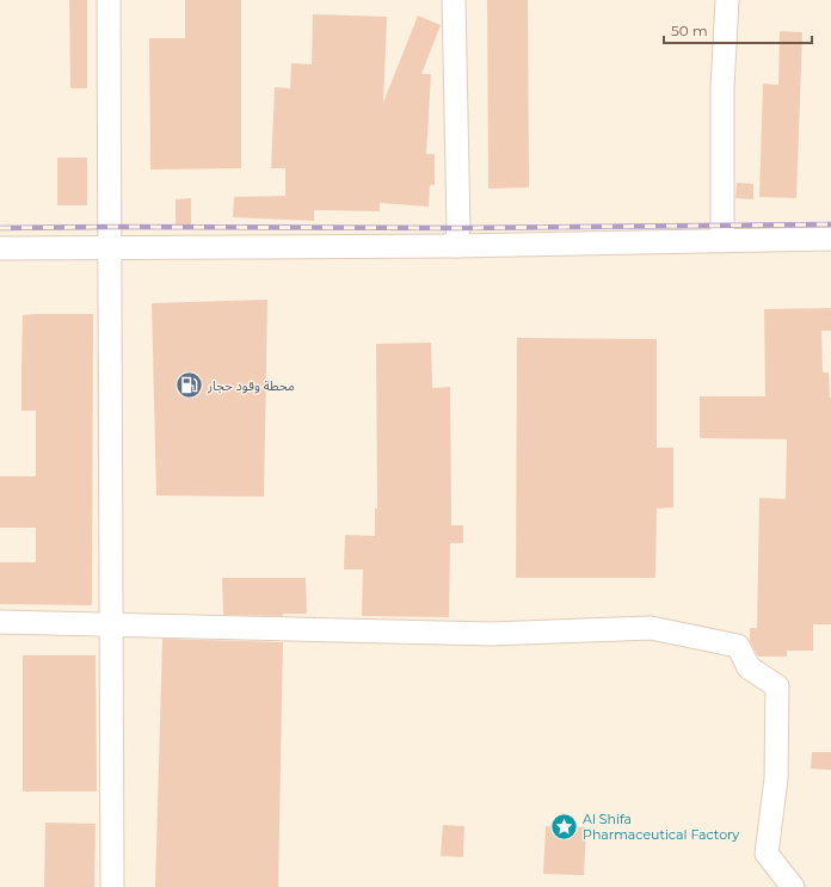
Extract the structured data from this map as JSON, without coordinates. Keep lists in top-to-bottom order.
{
  "places": {
    "fuel station": ["محطة وقود حجار"],
    "place": ["Al Shifa Pharmaceutical Factory"]
  },
  "scale_bar": "50 m"
}
